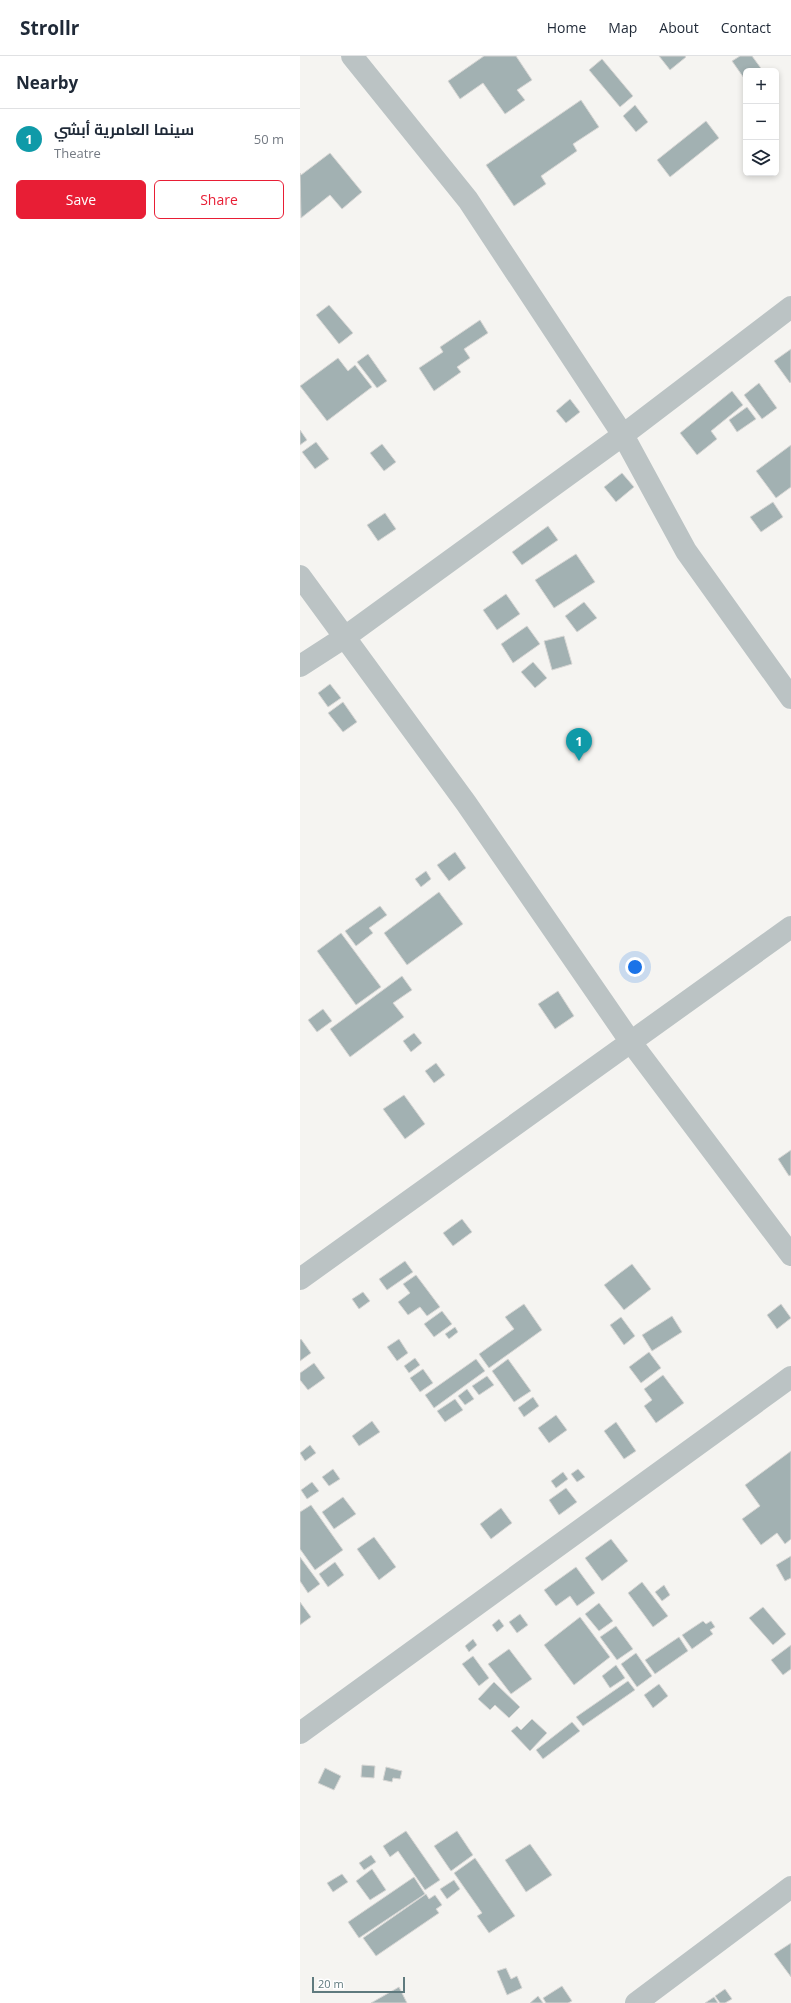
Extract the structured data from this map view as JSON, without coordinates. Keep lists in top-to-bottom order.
{
  "scale_bar": "20 m",
  "page": {
    "header": "Strollr",
    "nav": [
      "Home",
      "Map",
      "About",
      "Contact"
    ],
    "heading": "Nearby",
    "map_buttons": ["+", "−"],
    "list": [
      {
        "mark": "1",
        "name": "سينما العامرية أبشي",
        "note": "Theatre",
        "value": "50 m"
      }
    ],
    "buttons": ["Save", "Share"],
    "pins": "1",
    "scale": "20 m"
  }
}
